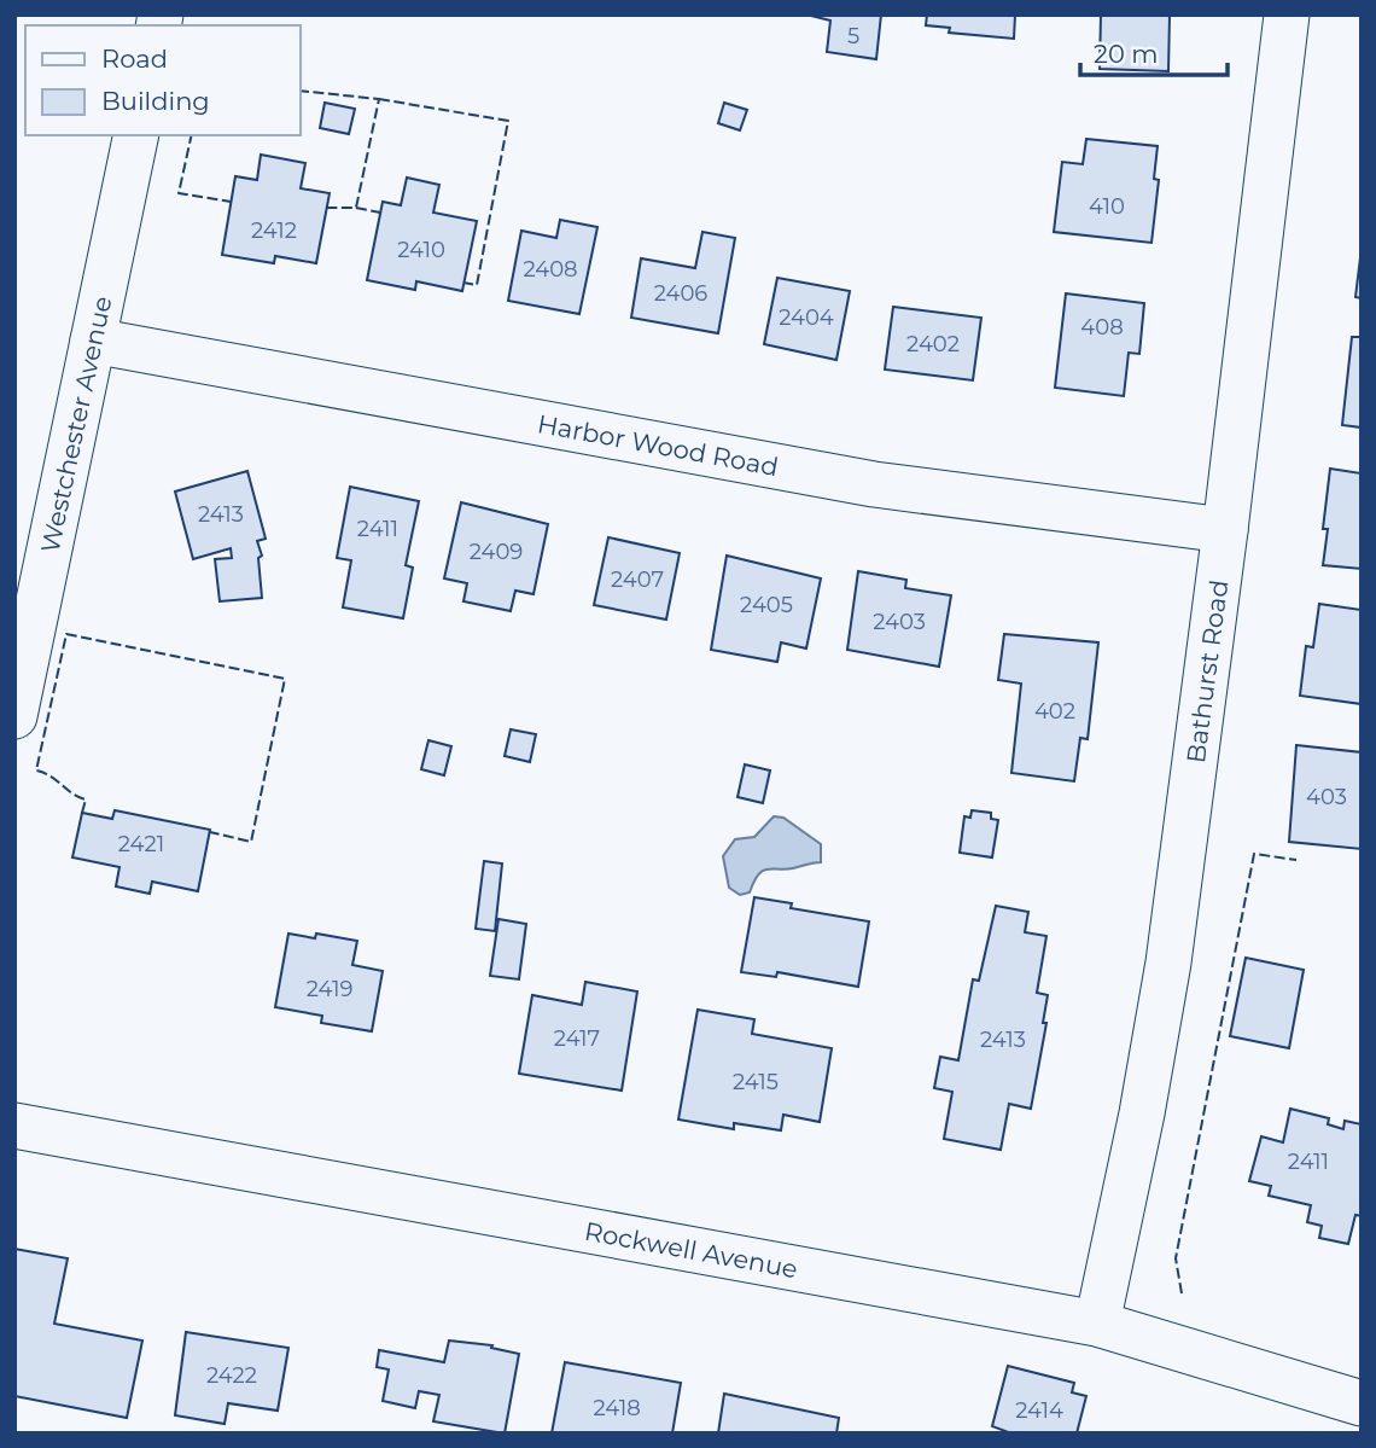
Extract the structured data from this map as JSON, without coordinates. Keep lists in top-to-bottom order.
{
  "streets": {
    "street": [
      "Westchester Avenue",
      "Harbor Wood Road",
      "Bathurst Road",
      "Rockwell Avenue"
    ]
  },
  "crossings": [
    ["Westchester Avenue", "Harbor Wood Road"],
    ["Harbor Wood Road", "Bathurst Road"],
    ["Bathurst Road", "Rockwell Avenue"]
  ],
  "house_numbers": [
    "5",
    "410",
    "2412",
    "2410",
    "2408",
    "2406",
    "2404",
    "408",
    "2402",
    "2413",
    "2411",
    "2409",
    "2407",
    "2405",
    "2403",
    "402",
    "403",
    "2421",
    "2419",
    "2417",
    "2413",
    "2415",
    "2411",
    "2422",
    "2418",
    "2414"
  ],
  "legend": ["Road", "Building"],
  "scale_bar": "20 m"
}
